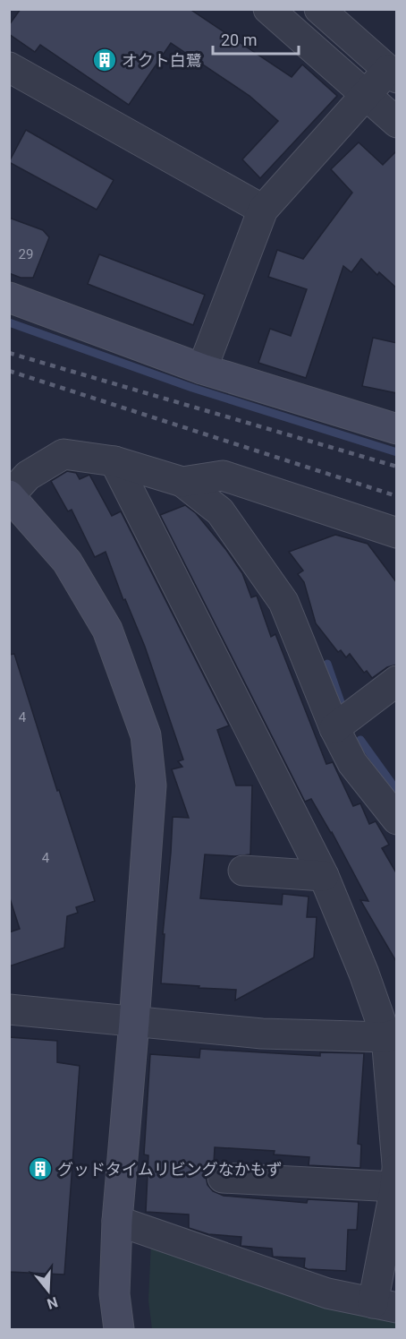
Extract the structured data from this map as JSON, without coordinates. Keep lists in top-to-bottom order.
{
  "places": {
    "building": ["オクト白鷺", "グッドタイムリビングなかもず"]
  },
  "house_numbers": ["29", "4", "4"],
  "scale_bar": "20 m",
  "north": "bottom"
}
